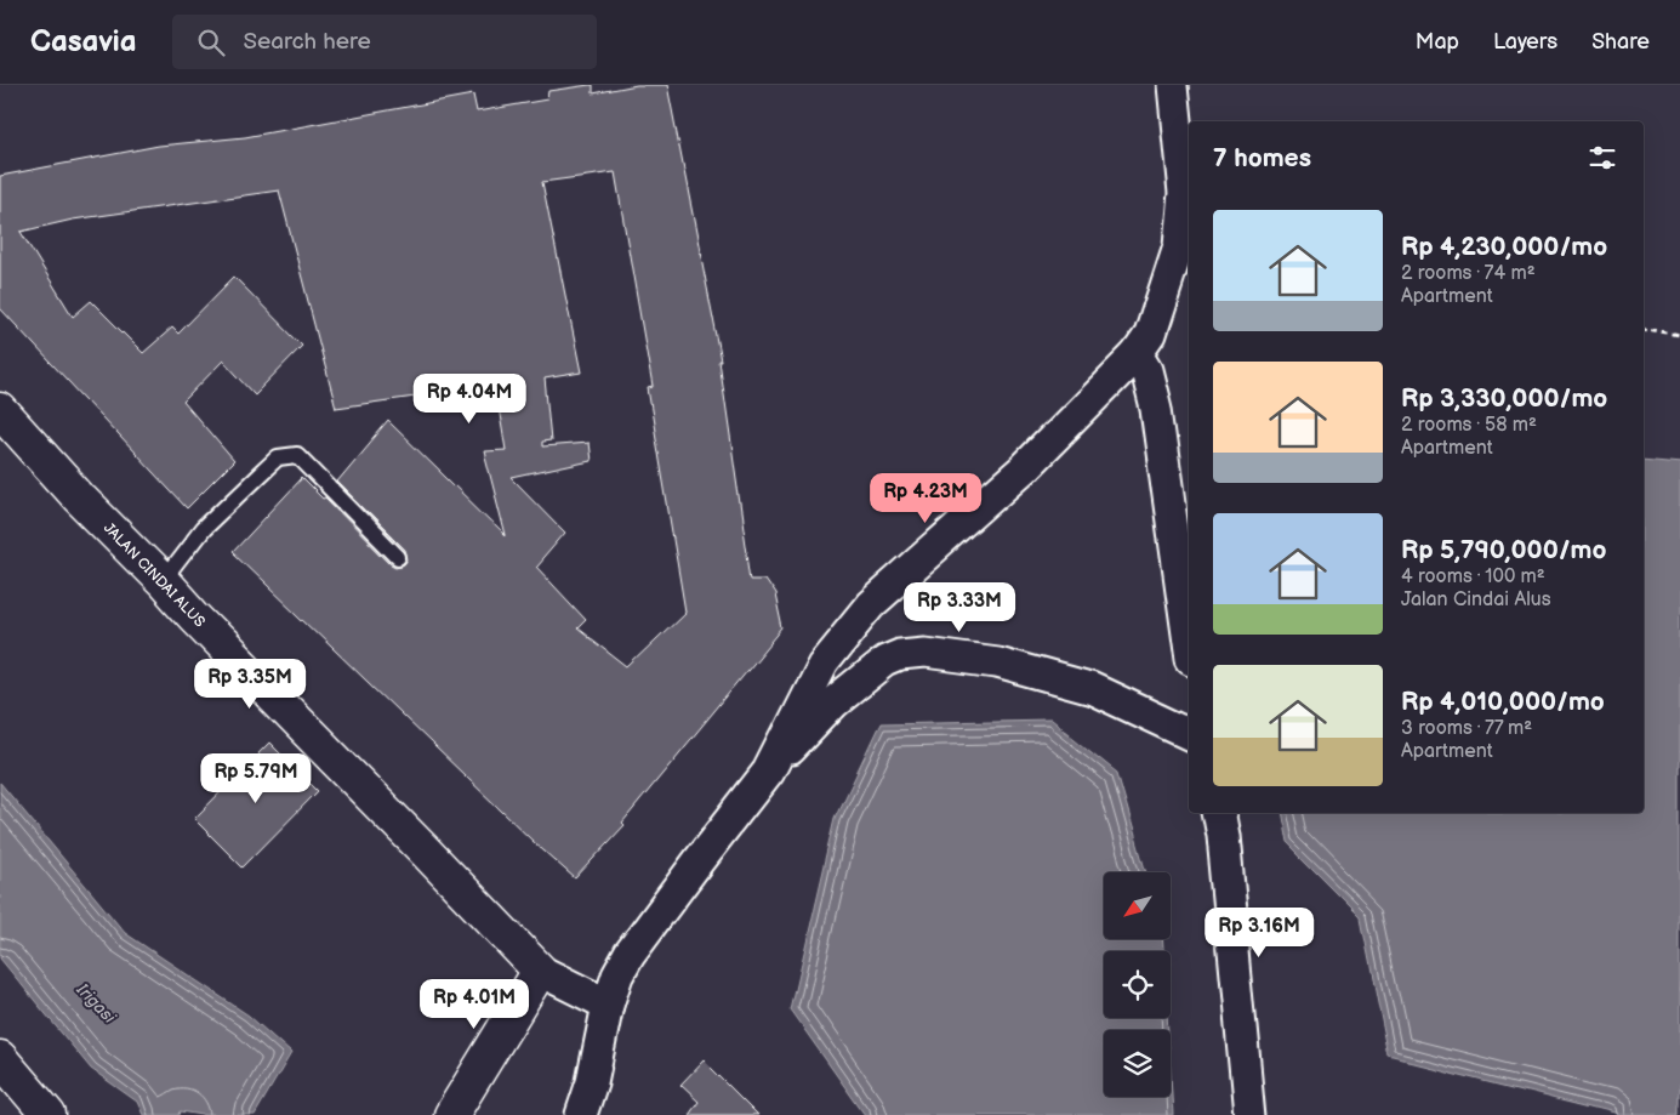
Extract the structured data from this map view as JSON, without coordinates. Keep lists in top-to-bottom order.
{
  "streets": {
    "street": ["JALAN CINDAI ALUS"]
  },
  "water": ["Irigasi"],
  "north": "bottom left",
  "page": {
    "header": "Casavia",
    "search": "Search here",
    "nav": ["Map", "Layers", "Share"],
    "heading": "7 homes",
    "list": [
      {
        "name": "Rp 4,230,000/mo",
        "note": "2 rooms · 74 m² · Apartment"
      },
      {
        "name": "Rp 3,330,000/mo",
        "note": "2 rooms · 58 m² · Apartment"
      },
      {
        "name": "Rp 5,790,000/mo",
        "note": "4 rooms · 100 m² · Jalan Cindai Alus"
      },
      {
        "name": "Rp 4,010,000/mo",
        "note": "3 rooms · 77 m² · Apartment"
      }
    ],
    "price": [
      "Rp 4.04M",
      "Rp 4.23M",
      "Rp 3.33M",
      "Rp 3.35M",
      "Rp 5.79M",
      "Rp 3.16M",
      "Rp 4.01M"
    ]
  }
}
